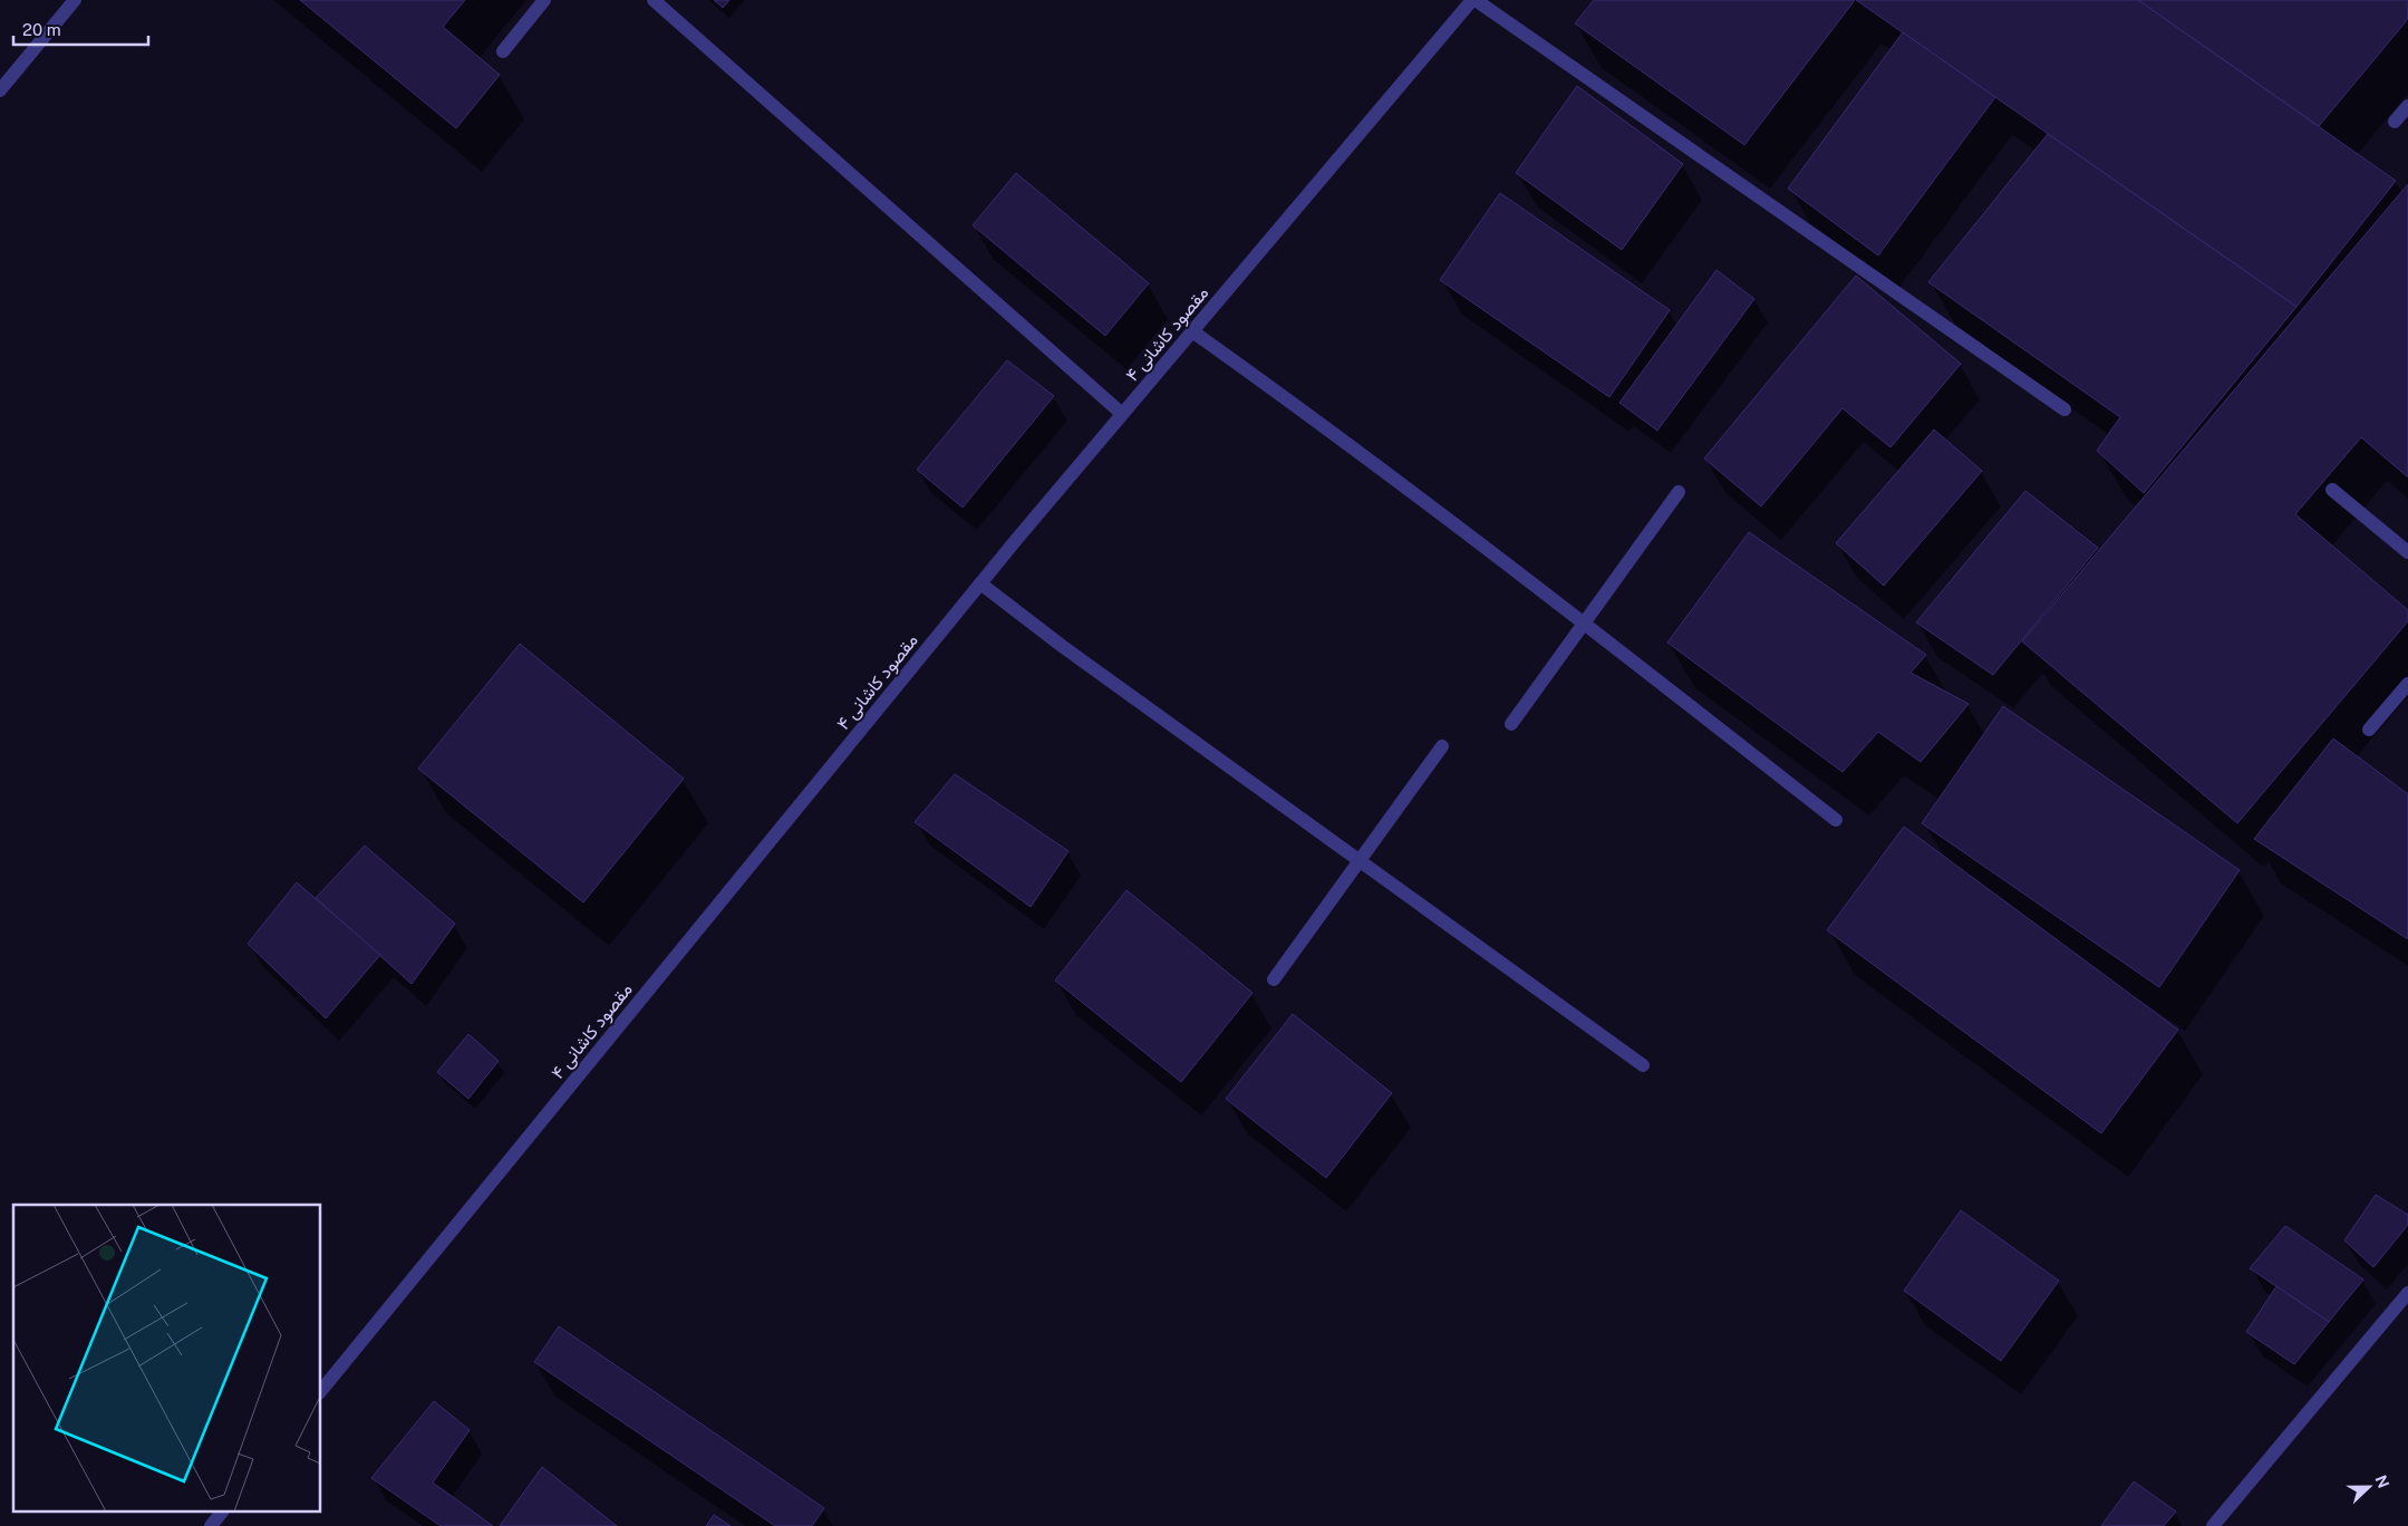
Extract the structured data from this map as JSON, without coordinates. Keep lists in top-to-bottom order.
{
  "streets": {
    "lane": ["مقصود کاشانی ۴"]
  },
  "scale_bar": "20 m",
  "north": "right"
}
